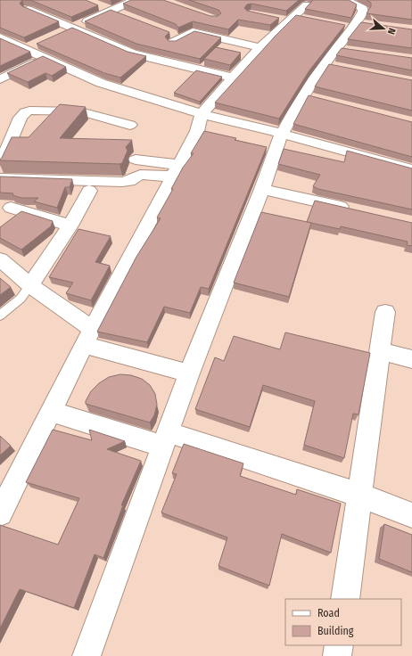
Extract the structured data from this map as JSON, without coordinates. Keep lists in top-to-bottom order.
{
  "legend": ["Road", "Building"],
  "north": "right"
}
